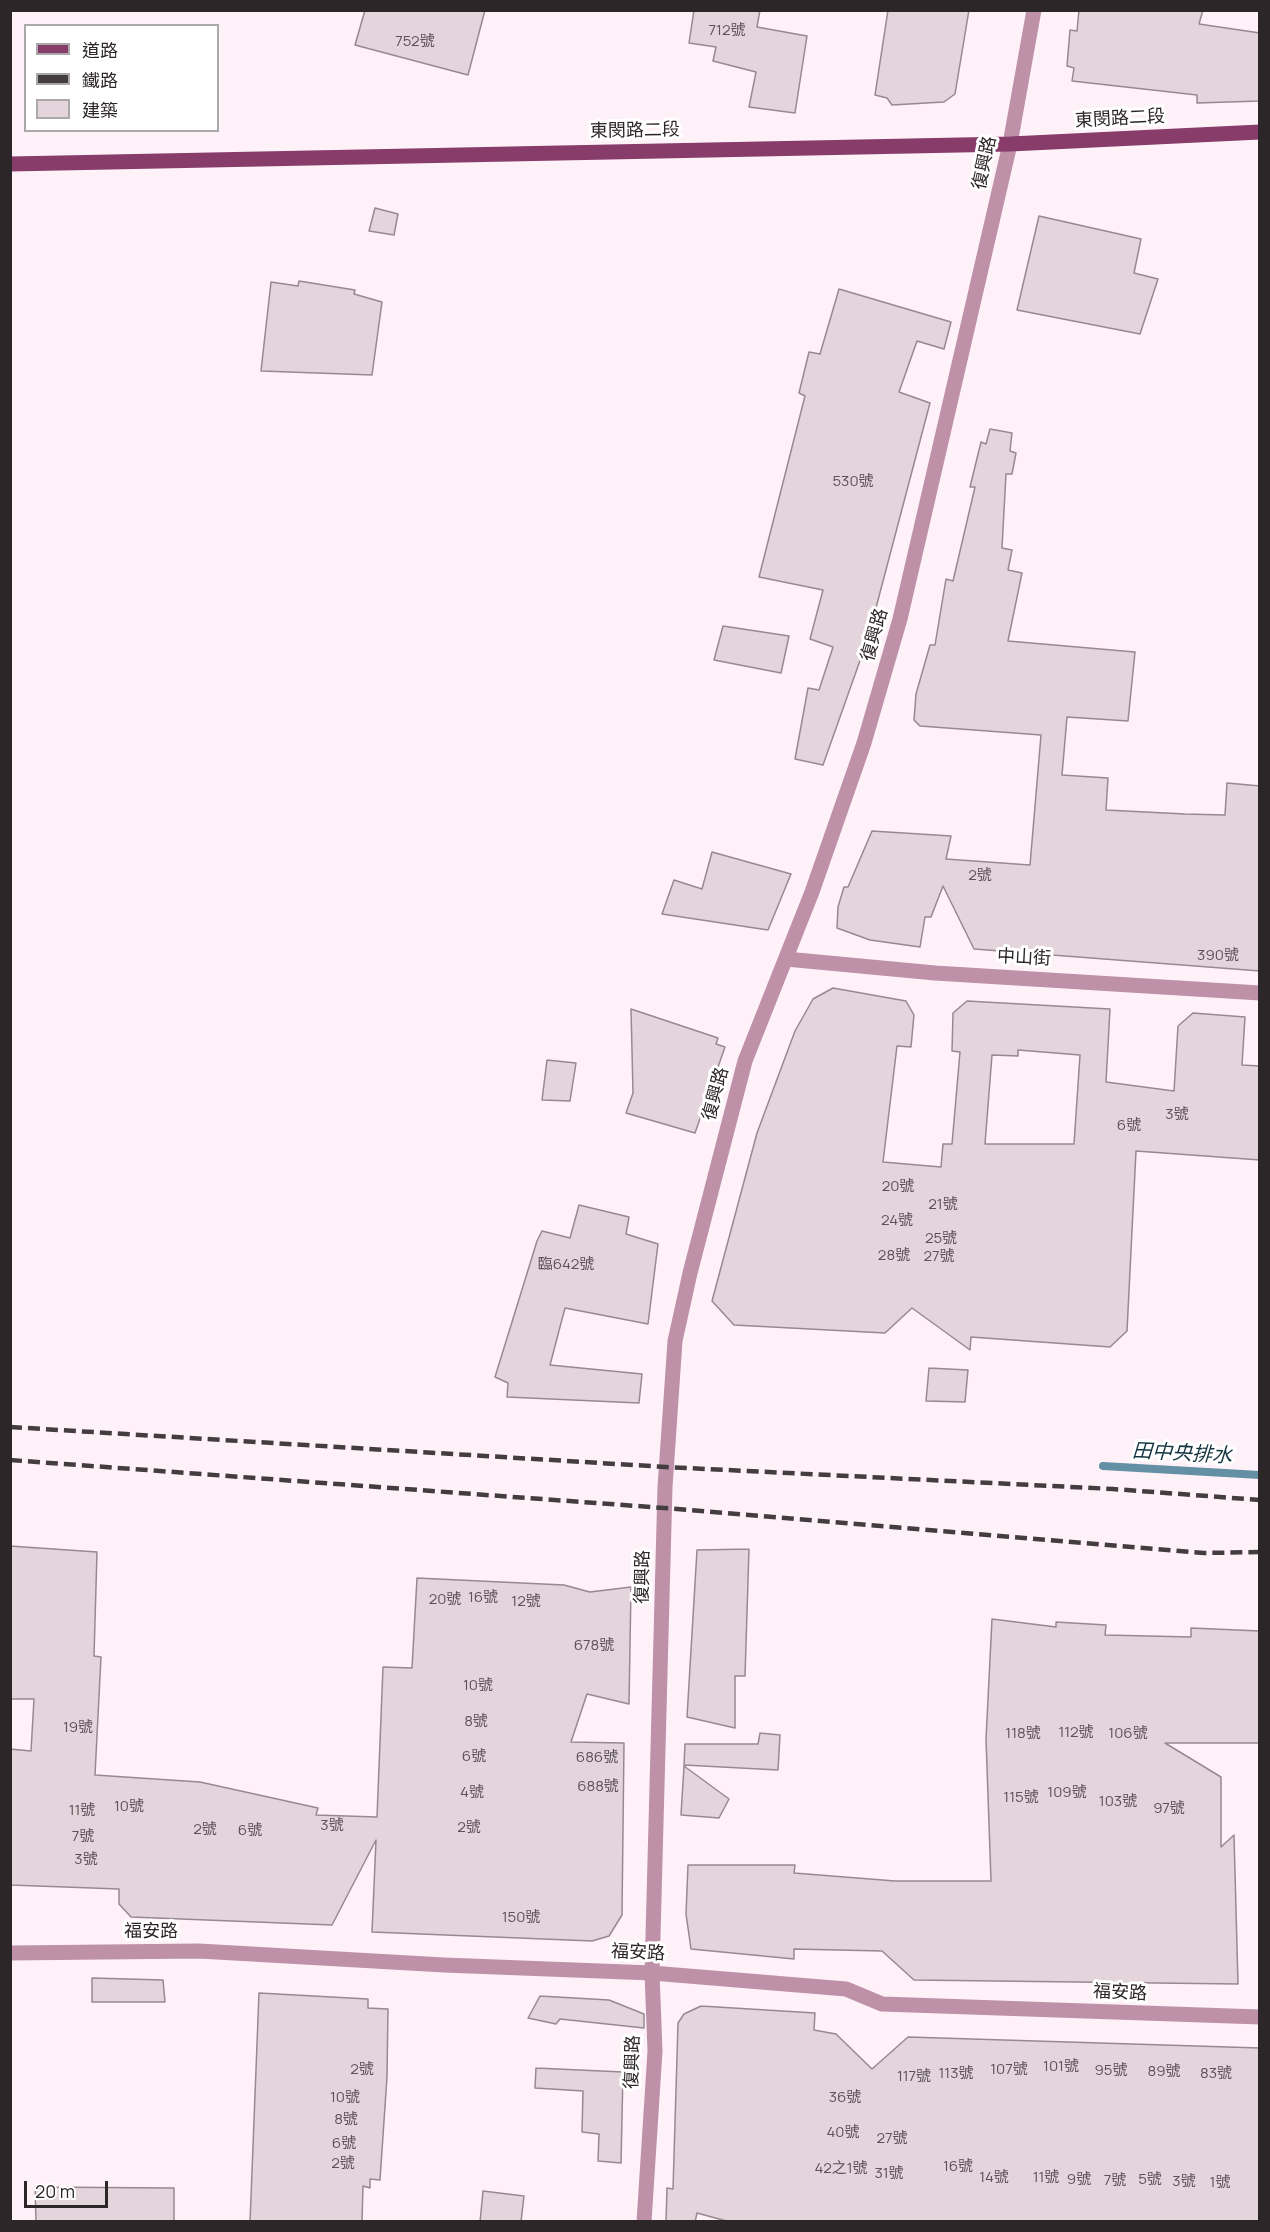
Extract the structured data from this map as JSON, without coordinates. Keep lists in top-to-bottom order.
{
  "streets": {
    "main road": ["東閔路二段"],
    "street": ["復興路", "中山街", "福安路"]
  },
  "crossings": [
    ["東閔路二段", "復興路"],
    ["復興路", "中山街"],
    ["復興路", "福安路"]
  ],
  "water": ["田中央排水"],
  "house_numbers": [
    "712號",
    "752號",
    "530號",
    "2號",
    "390號",
    "3號",
    "6號",
    "20號",
    "21號",
    "24號",
    "25號",
    "28號",
    "27號",
    "臨642號",
    "16號",
    "20號",
    "12號",
    "678號",
    "10號",
    "8號",
    "19號",
    "112號",
    "118號",
    "106號",
    "6號",
    "686號",
    "688號",
    "4號",
    "109號",
    "115號",
    "103號",
    "10號",
    "97號",
    "11號",
    "3號",
    "2號",
    "2號",
    "6號",
    "7號",
    "3號",
    "150號",
    "101號",
    "2號",
    "107號",
    "95號",
    "89號",
    "113號",
    "83號",
    "117號",
    "10號",
    "36號",
    "8號",
    "40號",
    "27號",
    "6號",
    "2號",
    "16號",
    "42之1號",
    "31號",
    "14號",
    "11號",
    "9號",
    "5號",
    "7號",
    "3號",
    "1號"
  ],
  "legend": ["道路", "鐵路", "建築"],
  "scale_bar": "20 m"
}
